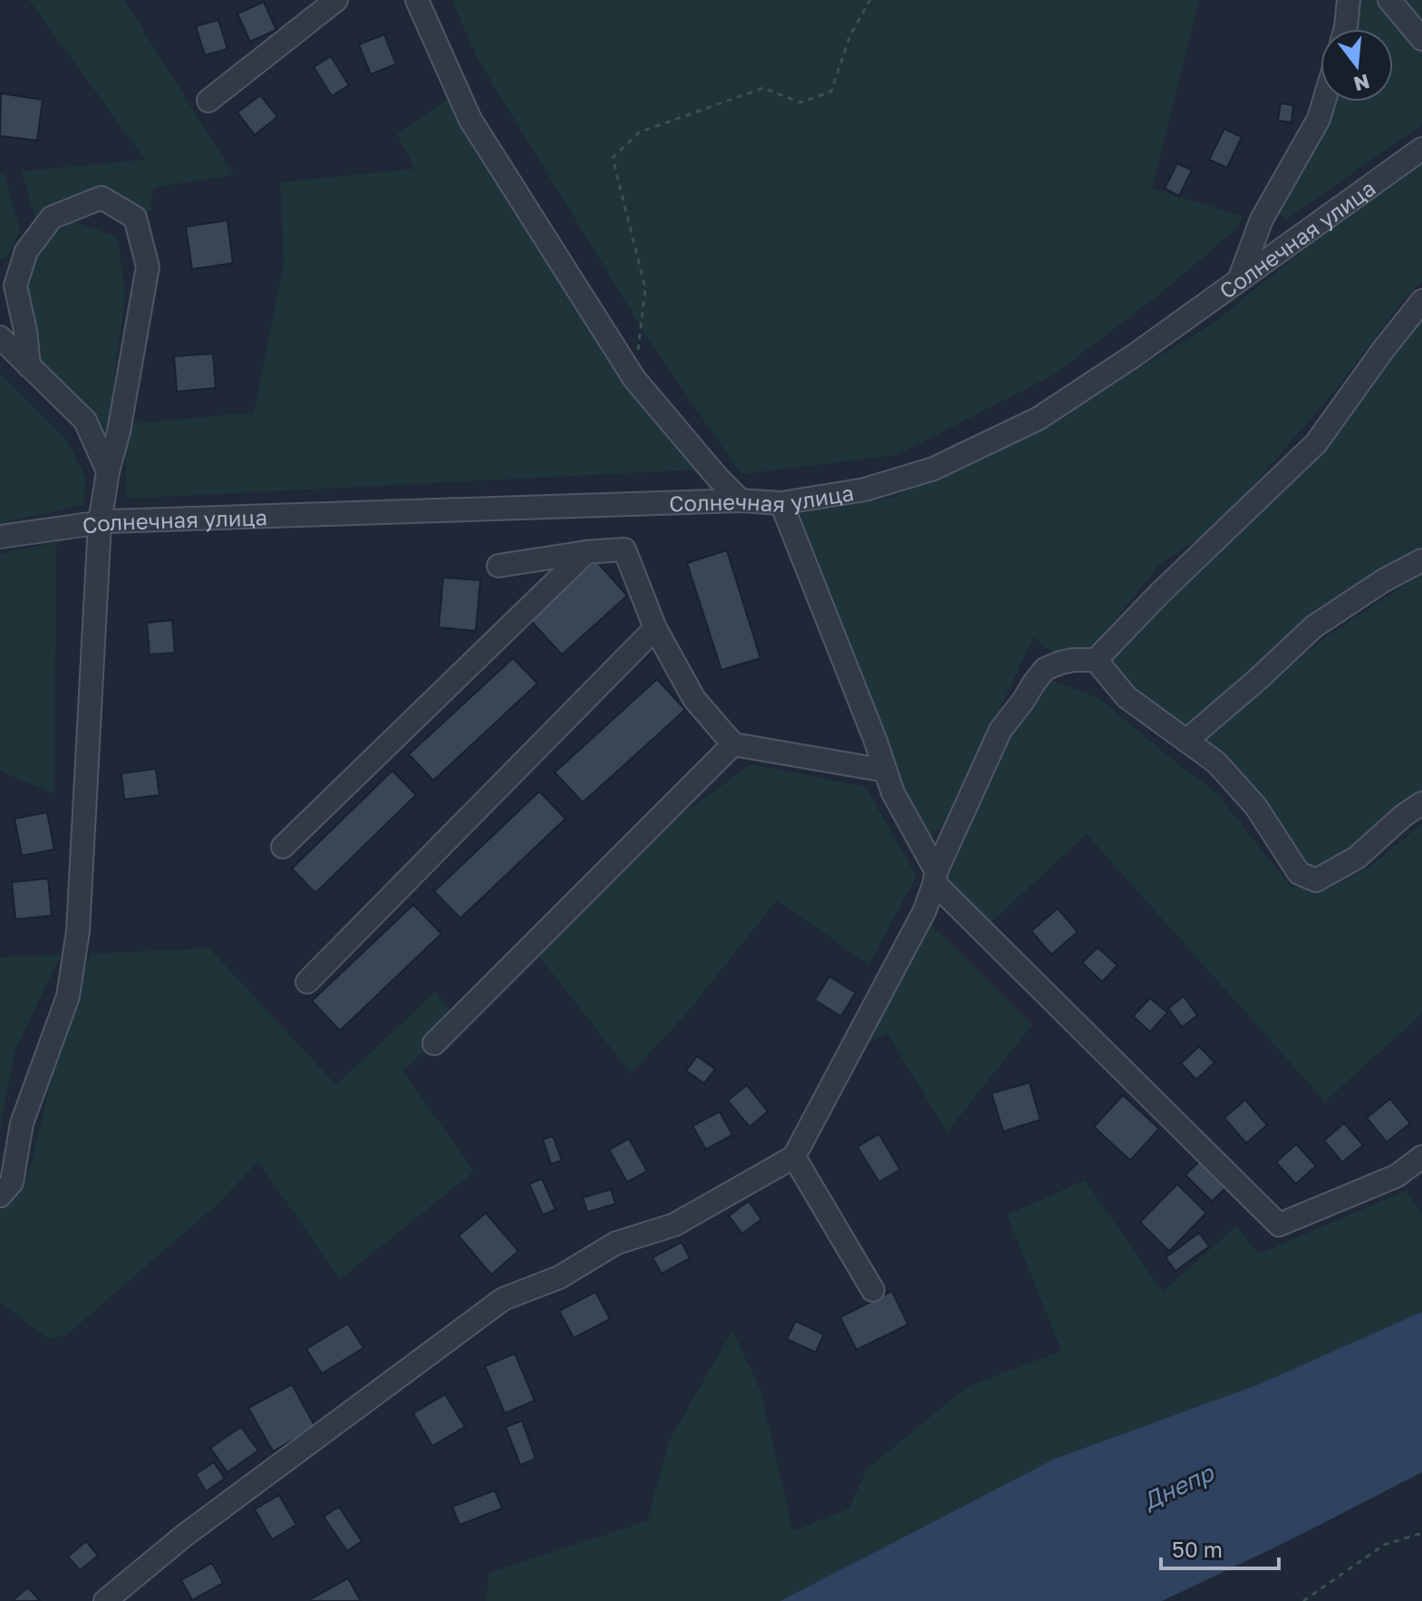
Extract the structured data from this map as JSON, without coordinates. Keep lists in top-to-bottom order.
{
  "streets": {
    "street": ["Солнечная улица"]
  },
  "water": ["Днепр"],
  "scale_bar": "50 m",
  "north": "bottom"
}
